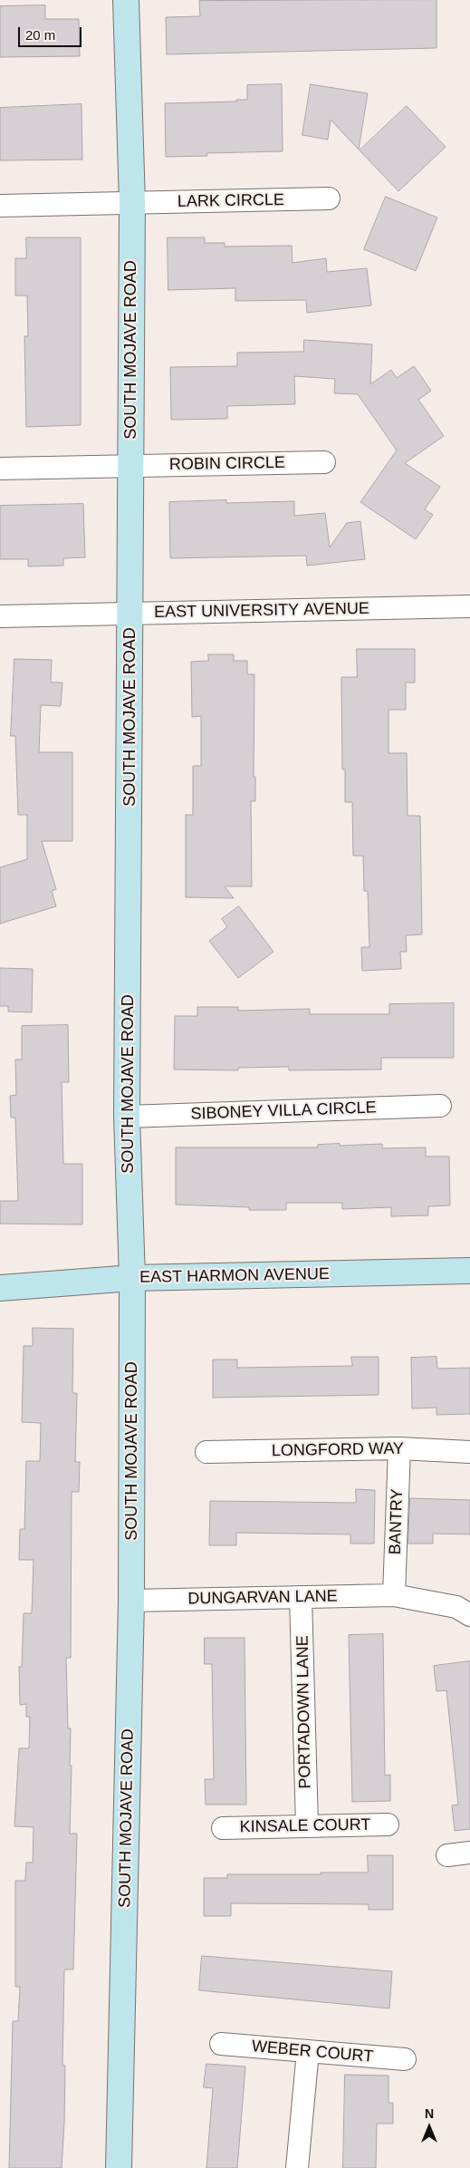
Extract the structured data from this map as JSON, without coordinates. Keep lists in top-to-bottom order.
{
  "streets": {
    "street": [
      "LARK CIRCLE",
      "SOUTH MOJAVE ROAD",
      "ROBIN CIRCLE",
      "EAST UNIVERSITY AVENUE",
      "SIBONEY VILLA CIRCLE",
      "EAST HARMON AVENUE",
      "LONGFORD WAY",
      "BANTRY",
      "DUNGARVAN LANE",
      "PORTADOWN LANE",
      "KINSALE COURT",
      "WEBER COURT"
    ]
  },
  "crossings": [
    ["LARK CIRCLE", "SOUTH MOJAVE ROAD"],
    ["SOUTH MOJAVE ROAD", "ROBIN CIRCLE"],
    ["SOUTH MOJAVE ROAD", "EAST UNIVERSITY AVENUE"],
    ["SOUTH MOJAVE ROAD", "SIBONEY VILLA CIRCLE"],
    ["SOUTH MOJAVE ROAD", "EAST HARMON AVENUE"],
    ["SOUTH MOJAVE ROAD", "DUNGARVAN LANE"],
    ["LONGFORD WAY", "BANTRY"],
    ["BANTRY", "DUNGARVAN LANE"],
    ["DUNGARVAN LANE", "PORTADOWN LANE"],
    ["PORTADOWN LANE", "KINSALE COURT"]
  ],
  "scale_bar": "20 m",
  "north": "top"
}
